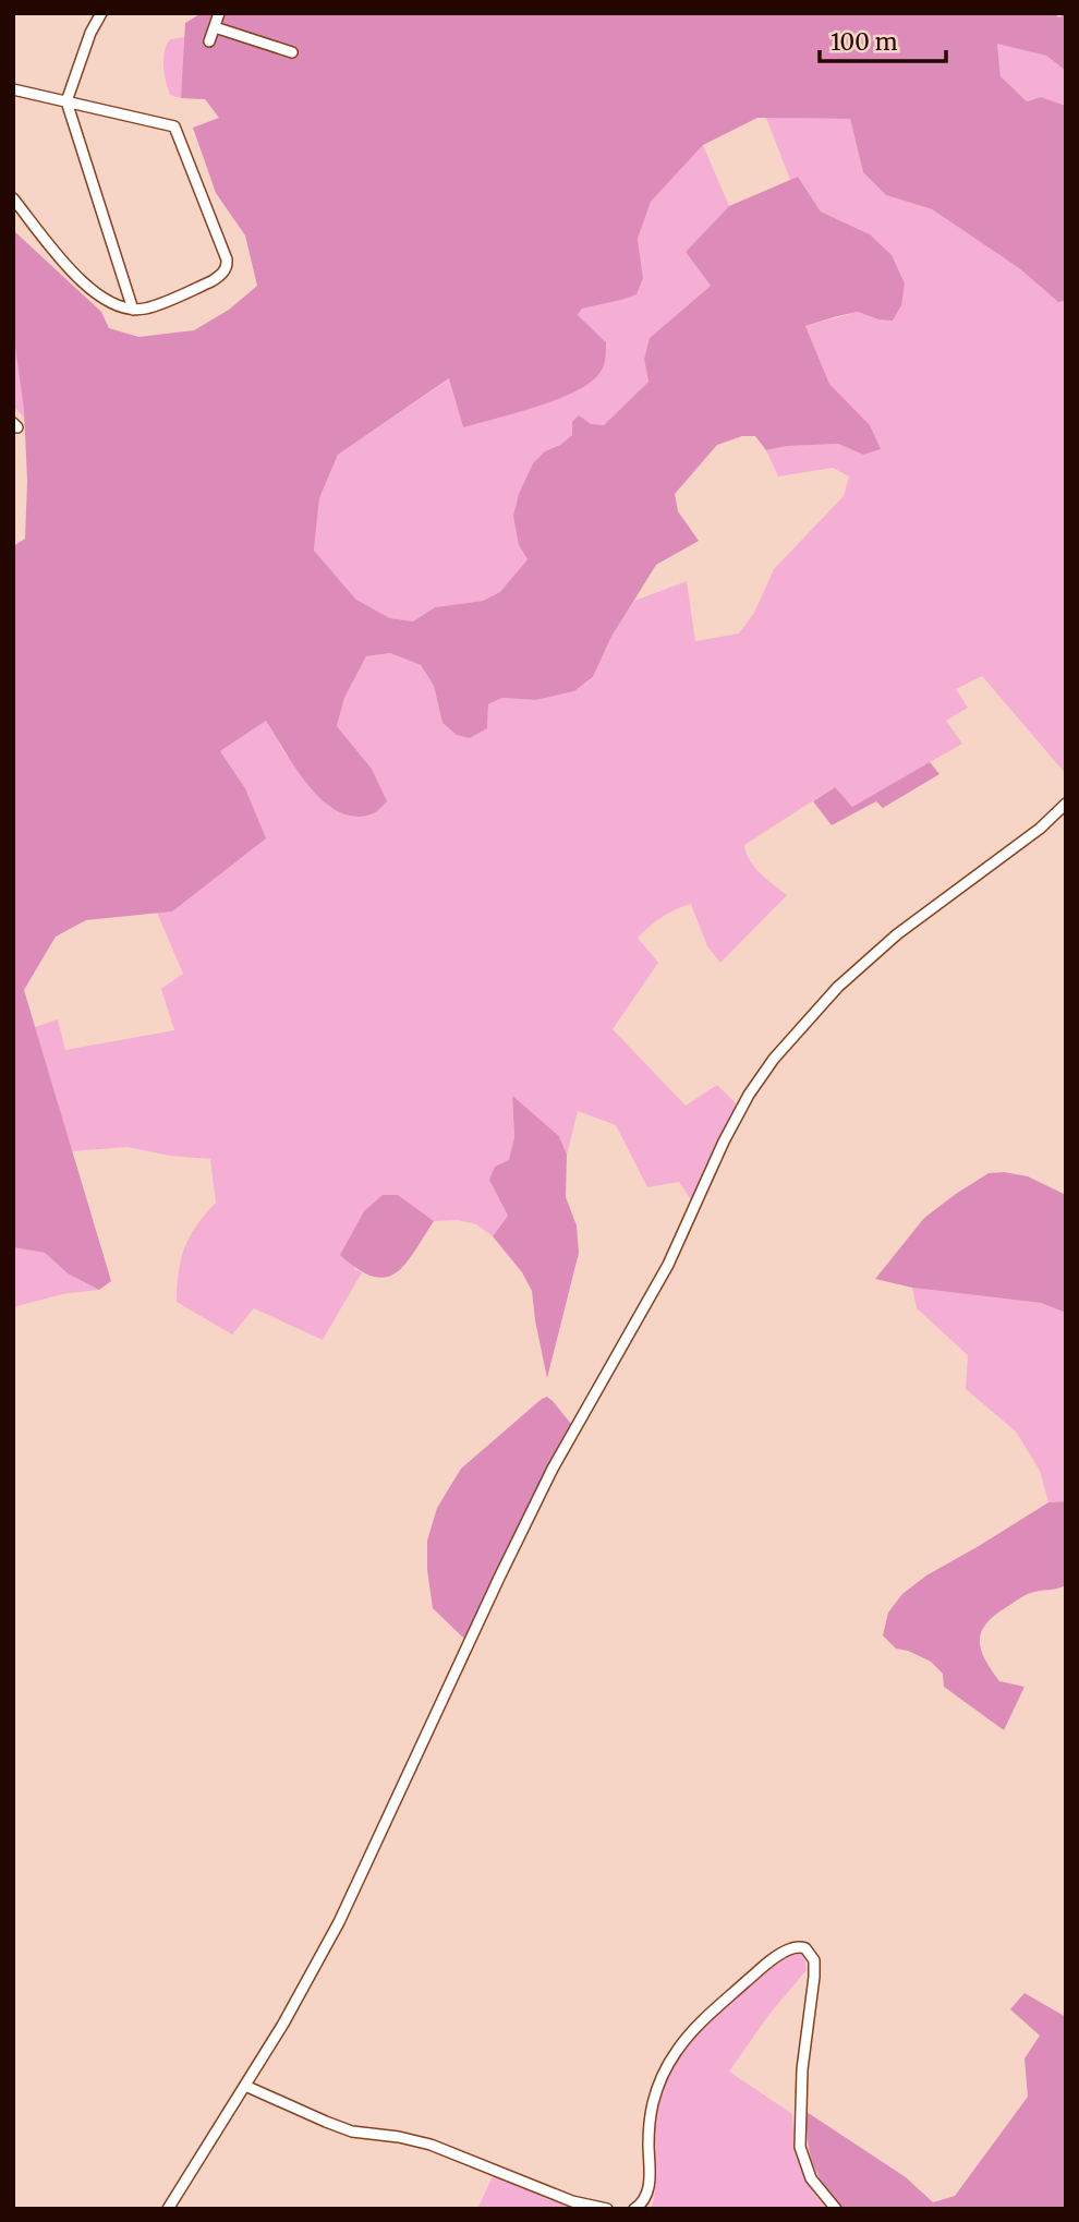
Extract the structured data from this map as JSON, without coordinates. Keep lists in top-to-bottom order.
{
  "scale_bar": "100 m"
}
